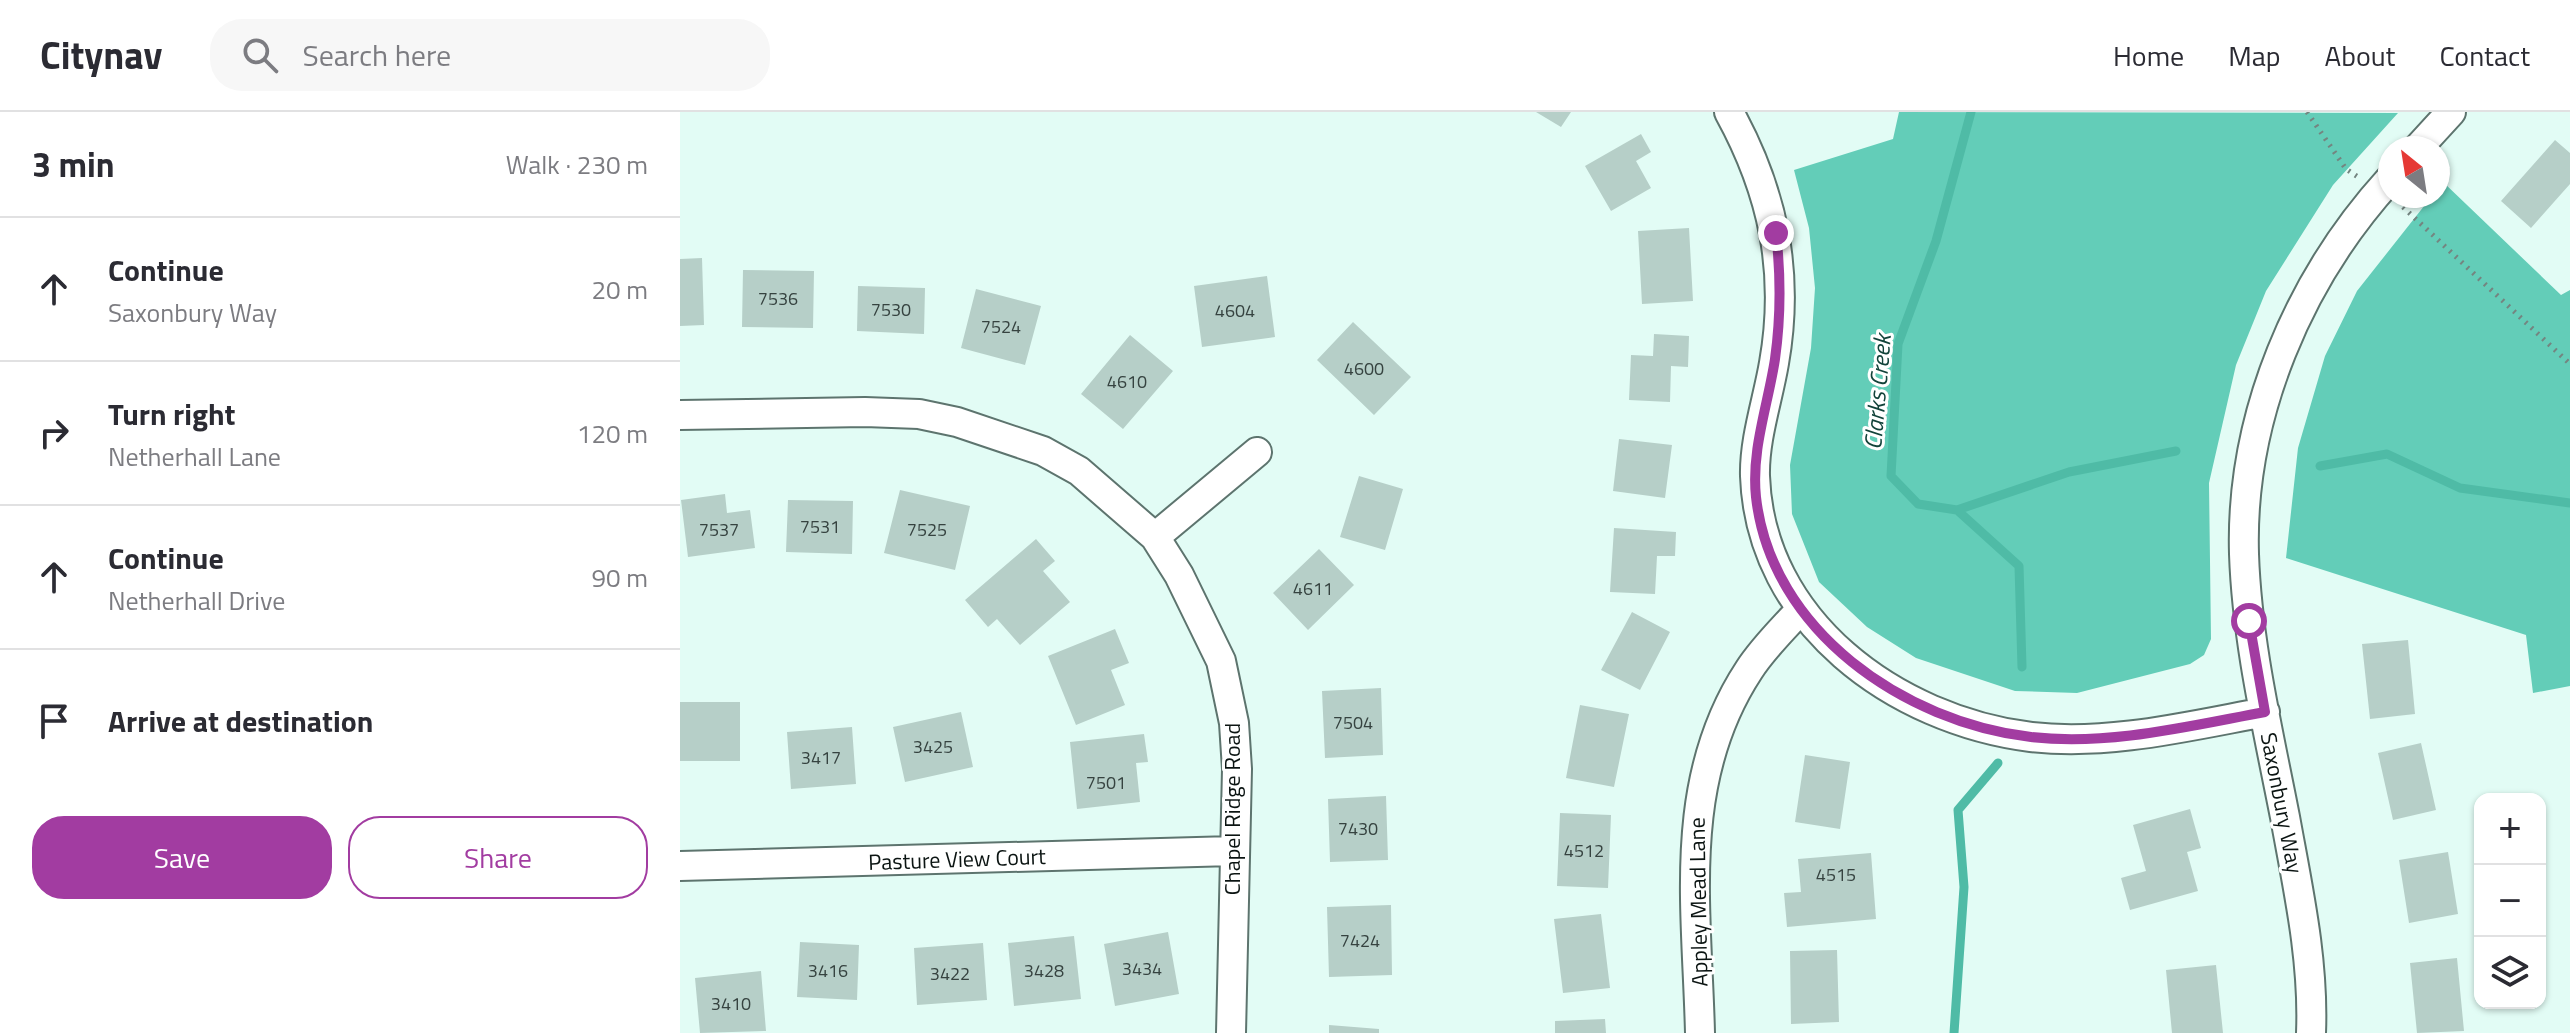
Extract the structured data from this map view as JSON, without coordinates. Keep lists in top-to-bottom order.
{
  "streets": {
    "street": [
      "Saxonbury Way",
      "Chapel Ridge Road",
      "Pasture View Court",
      "Appley Mead Lane"
    ]
  },
  "crossings": [
    ["Chapel Ridge Road", "Pasture View Court"]
  ],
  "water": ["Clarks Creek"],
  "house_numbers": [
    "7536",
    "7530",
    "4604",
    "7524",
    "4600",
    "4610",
    "7531",
    "7537",
    "7525",
    "4611",
    "7504",
    "3425",
    "3417",
    "7501",
    "7430",
    "4512",
    "4515",
    "7424",
    "3434",
    "3416",
    "3428",
    "3422",
    "3410"
  ],
  "north": "top left",
  "page": {
    "header": "Citynav",
    "search": "Search here",
    "nav": [
      "Home",
      "Map",
      "About",
      "Contact"
    ],
    "heading": ["3 min", "Walk · 230 m"],
    "list": [
      ["Continue", "Saxonbury Way", "20 m"],
      ["Turn right", "Netherhall Lane", "120 m"],
      ["Continue", "Netherhall Drive", "90 m"],
      "Arrive at destination"
    ],
    "buttons": ["Save", "Share"],
    "map_buttons": ["+", "−"]
  }
}
